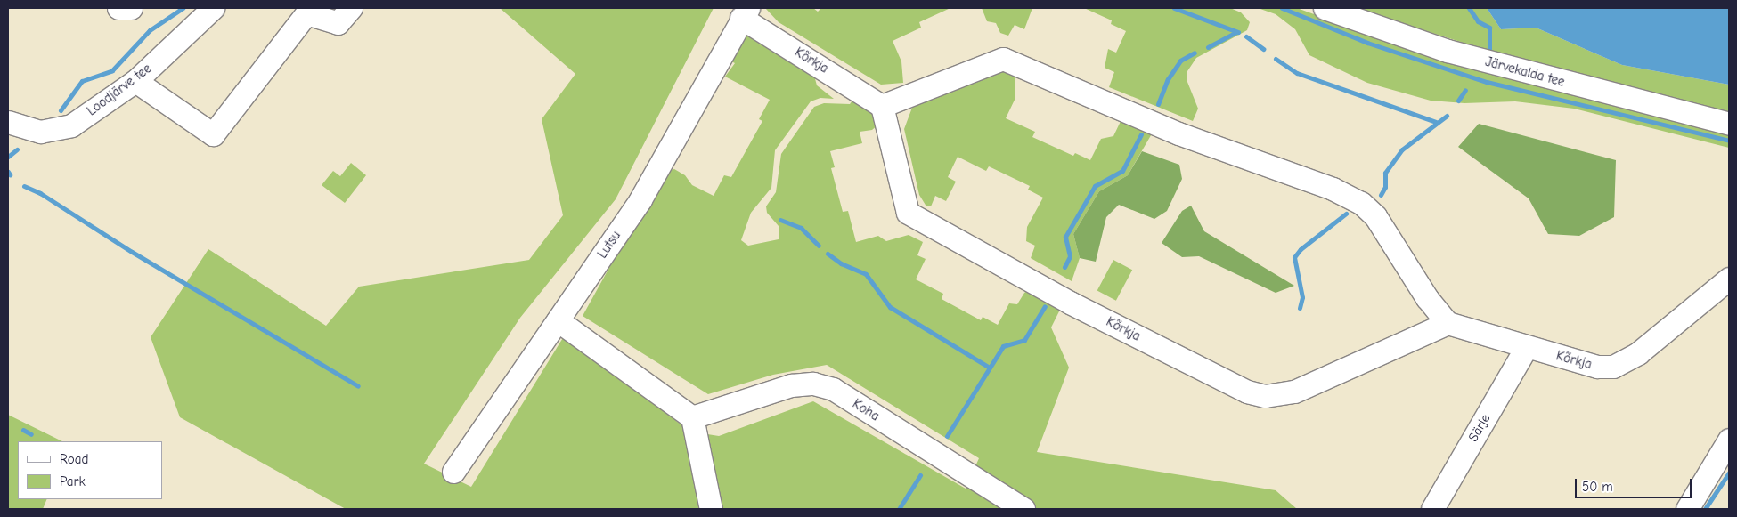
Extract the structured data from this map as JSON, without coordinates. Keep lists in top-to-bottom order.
{
  "streets": {
    "street": [
      "Kõrkja",
      "Järvekalda tee",
      "Loodjärve tee",
      "Lutsu",
      "Koha",
      "Särje"
    ]
  },
  "crossings": [
    ["Kõrkja", "Lutsu"],
    ["Kõrkja", "Särje"]
  ],
  "legend": ["Road", "Park"],
  "scale_bar": "50 m"
}
